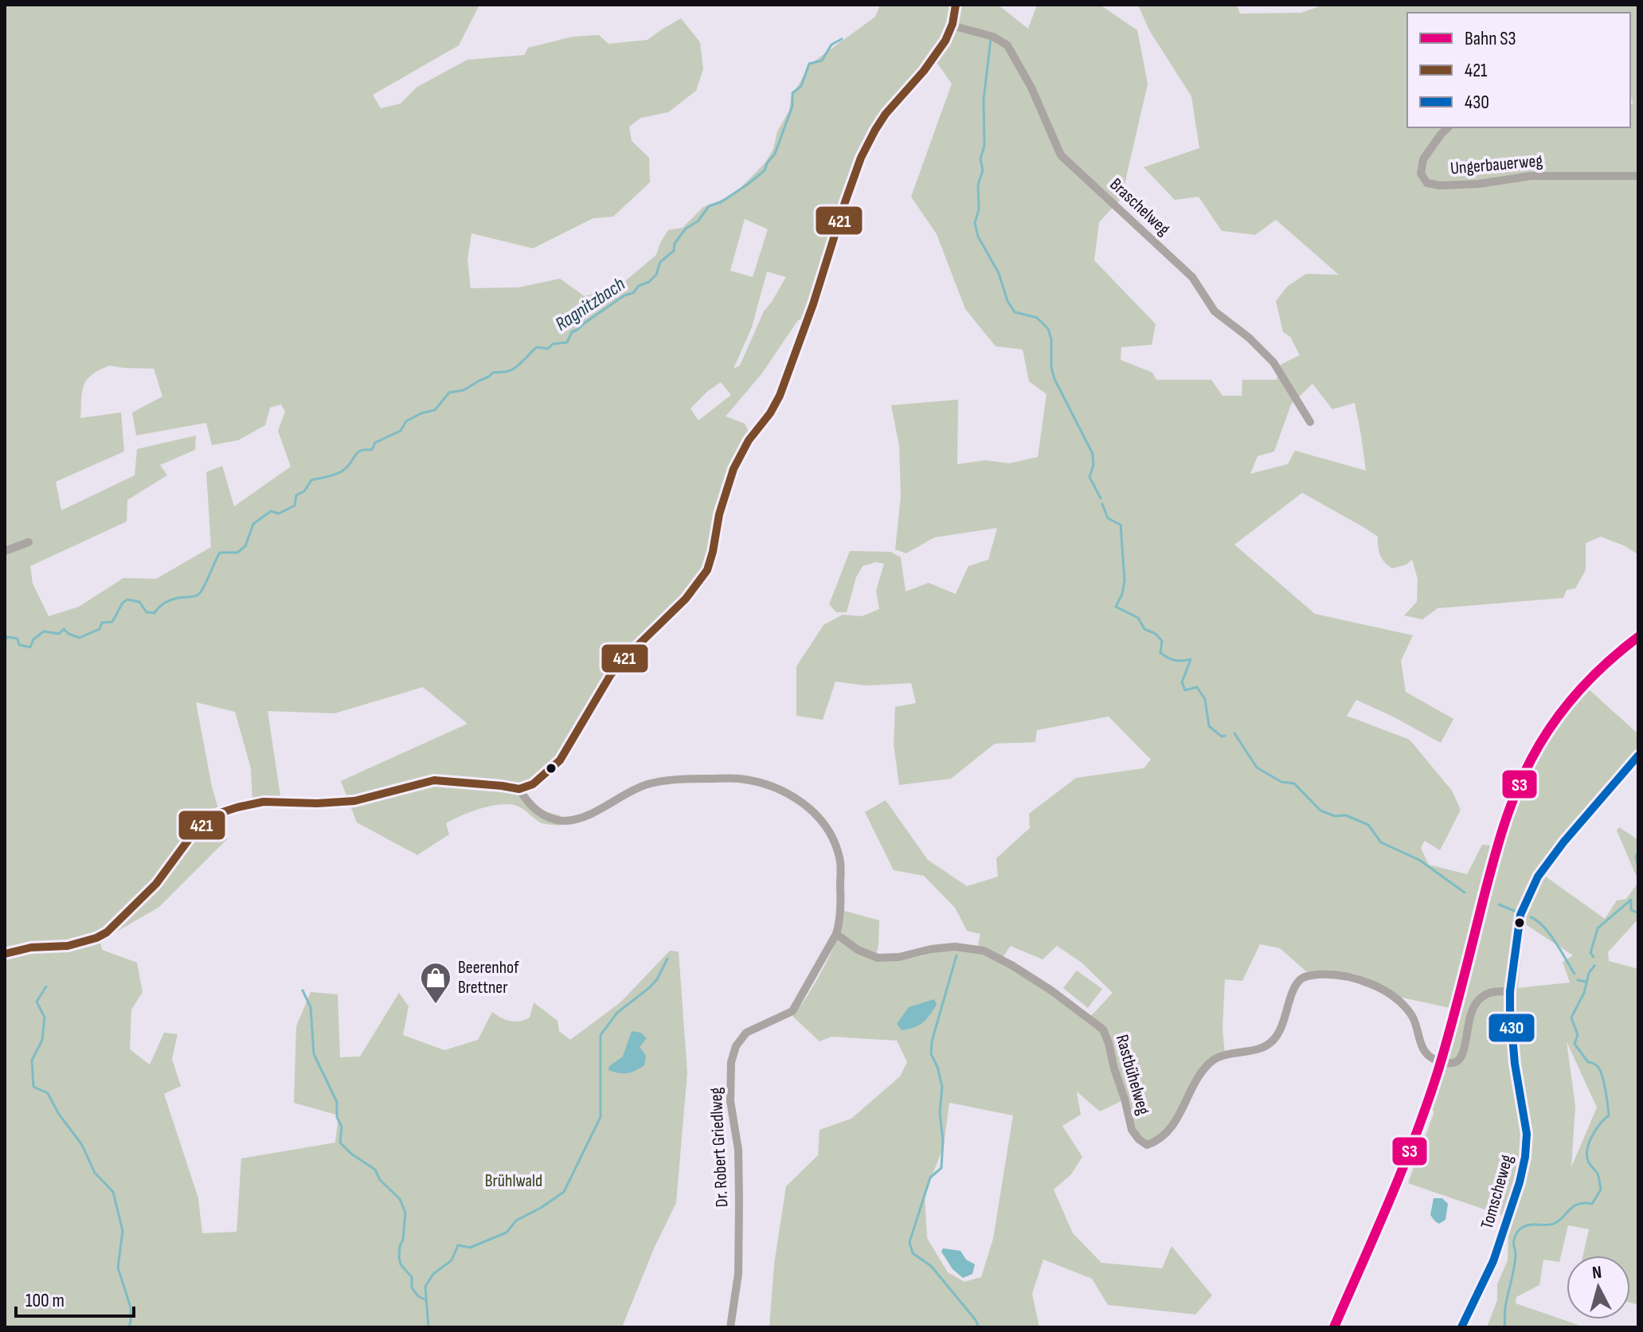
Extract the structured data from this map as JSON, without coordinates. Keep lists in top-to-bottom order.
{
  "streets": {
    "street": [
      "Ungerbauerweg",
      "Braschelweg",
      "Rastbühelweg",
      "Dr. Robert Griedlweg",
      "Tomscheweg"
    ]
  },
  "crossings": [
    ["Rastbühelweg", "Dr. Robert Griedlweg"],
    ["Rastbühelweg", "Tomscheweg"]
  ],
  "water": ["Ragnitzbach"],
  "parks": ["Brühlwald"],
  "places": {
    "shop": ["Beerenhof Brettner"]
  },
  "lines": ["transit line 421", "rail line S3", "transit line 430"],
  "legend": ["Bahn S3", "421", "430"],
  "scale_bar": "100 m",
  "north": "top"
}
